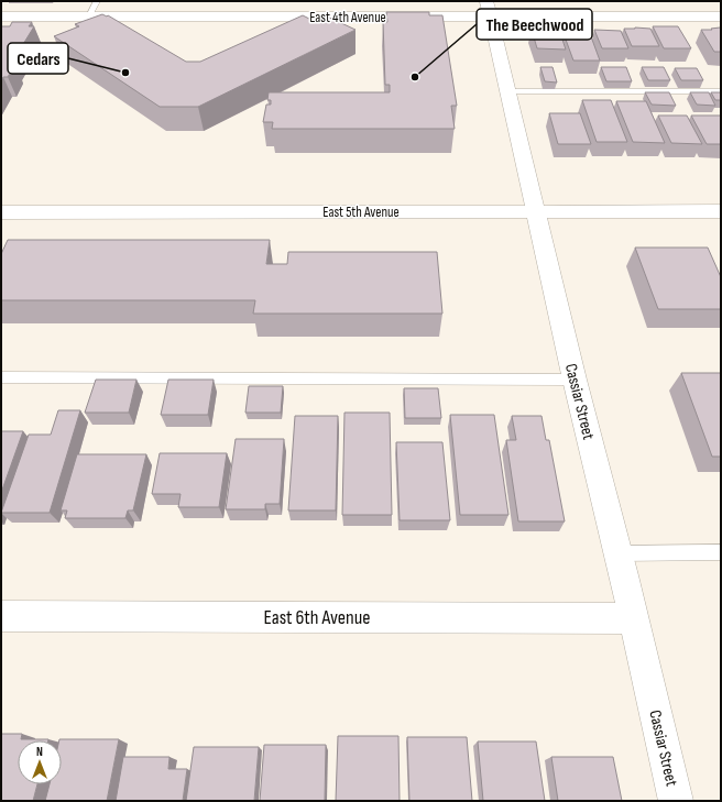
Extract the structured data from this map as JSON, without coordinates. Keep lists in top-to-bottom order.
{
  "streets": {
    "street": [
      "East 4th Avenue",
      "East 5th Avenue",
      "Cassiar Street",
      "East 6th Avenue"
    ]
  },
  "crossings": [
    ["East 4th Avenue", "Cassiar Street"],
    ["East 5th Avenue", "Cassiar Street"],
    ["Cassiar Street", "East 6th Avenue"]
  ],
  "places": ["Cedars", "The Beechwood"],
  "north": "top"
}
